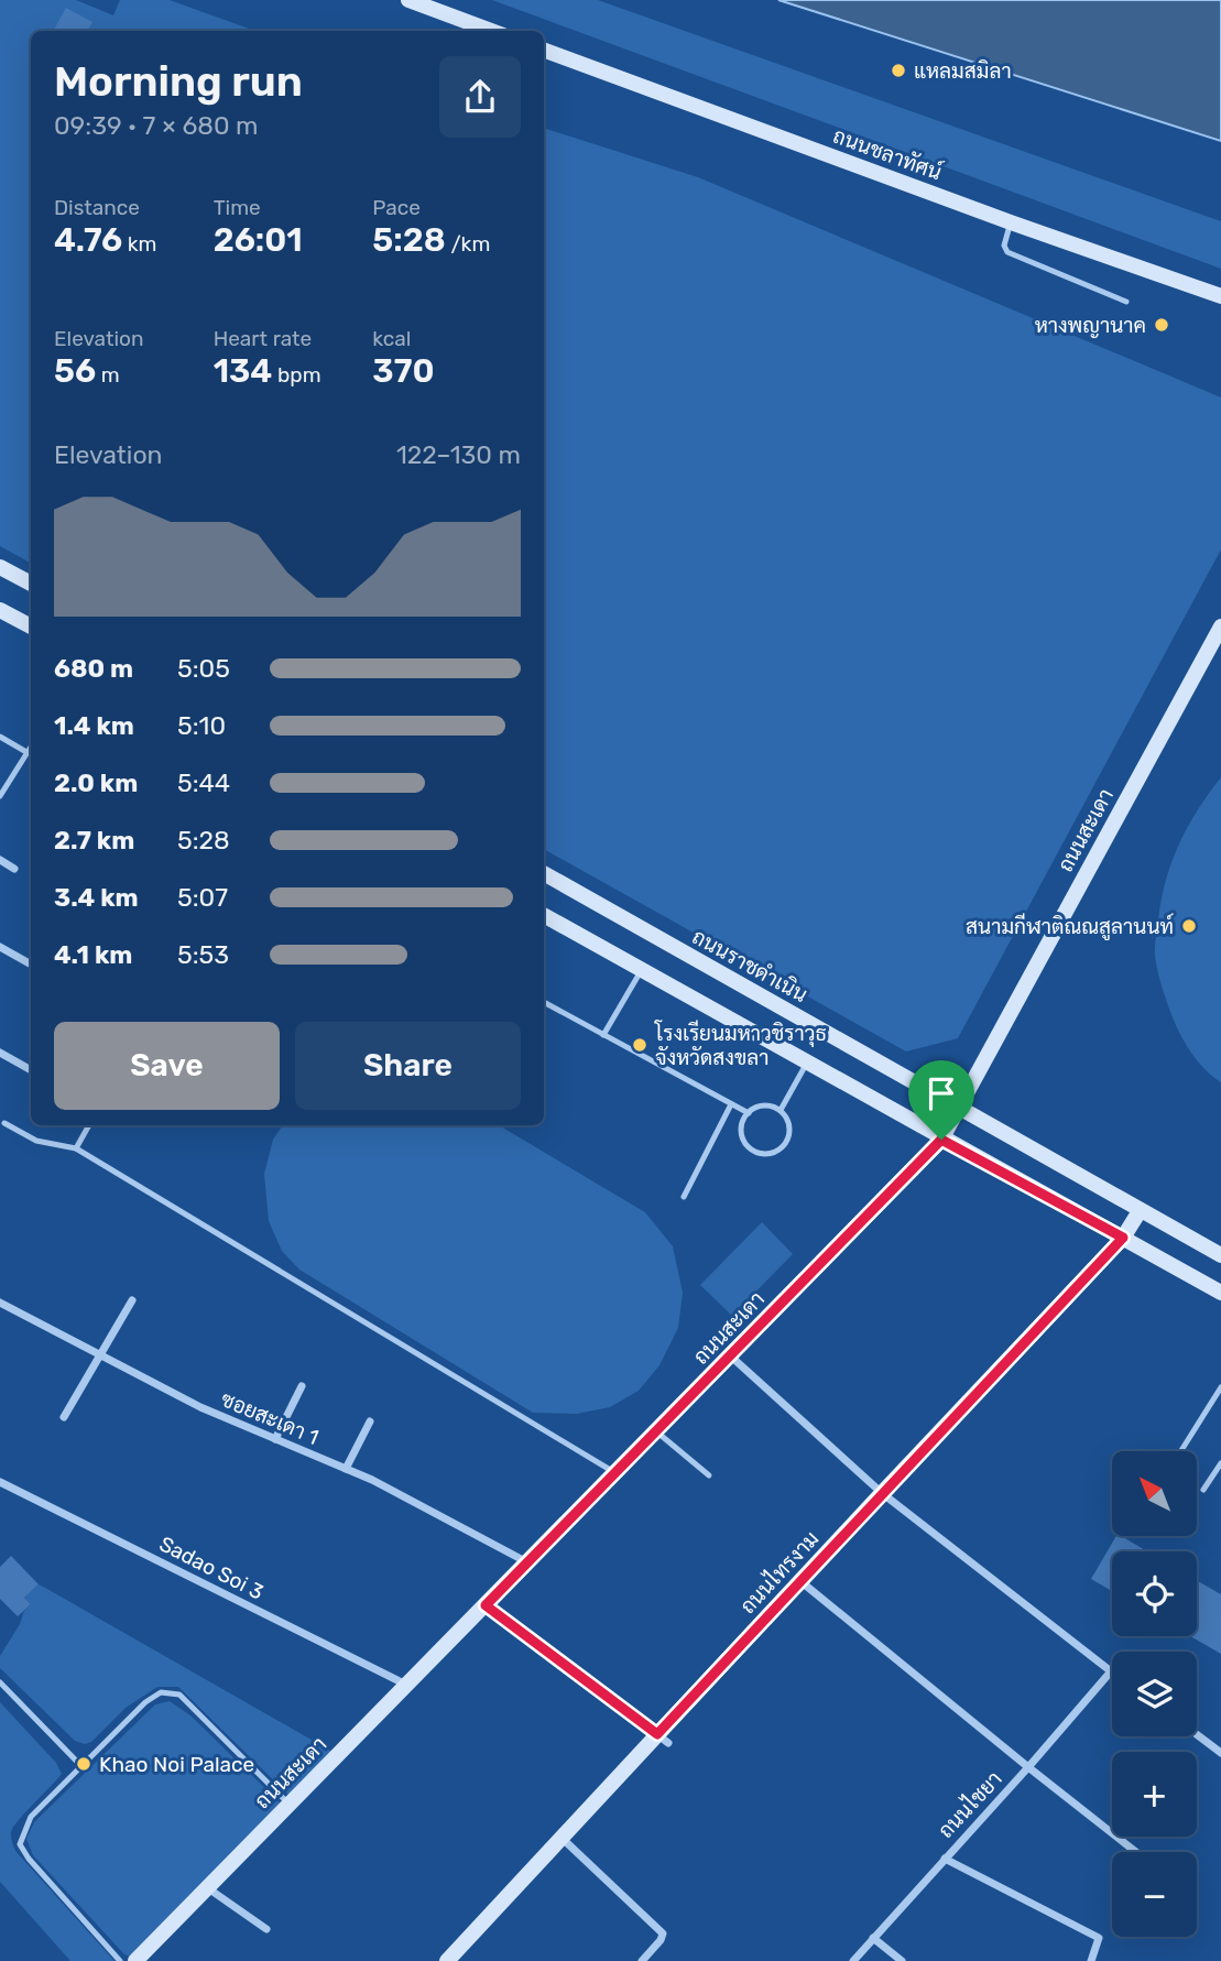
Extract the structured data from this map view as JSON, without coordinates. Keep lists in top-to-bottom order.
{
  "streets": {
    "street": [
      "ถนนชลาทัศน์",
      "ถนนสะเดา",
      "ถนนราชดำเนิน",
      "ซอยสะเดา 1",
      "Sadao Soi 3",
      "ถนนไทรงาม",
      "ถนนไชยา"
    ]
  },
  "crossings": [
    ["ถนนสะเดา", "ถนนราชดำเนิน"],
    ["ถนนสะเดา", "ซอยสะเดา 1"],
    ["ถนนสะเดา", "Sadao Soi 3"],
    ["ถนนราชดำเนิน", "ถนนไทรงาม"]
  ],
  "places": [
    "แหลมสมิลา",
    "หางพญานาค",
    "สนามกีฬาติณณสูลานนท์",
    "โรงเรียนมหาวชิราวุธ จังหวัดสงขลา",
    "Khao Noi Palace"
  ],
  "north": "top left",
  "page": {
    "heading": ["Morning run", "09:39 · 7 × 680 m"],
    "stats": [
      ["Distance", "4.76 km"],
      ["Time", "26:01"],
      ["Pace", "5:28 /km"],
      ["Elevation", "56 m"],
      ["Heart rate", "134 bpm"],
      ["kcal", "370"]
    ],
    "chart": ["Elevation", "122–130 m"],
    "list": [
      {
        "name": "680 m",
        "note": "5:05"
      },
      {
        "name": "1.4 km",
        "note": "5:10"
      },
      {
        "name": "2.0 km",
        "note": "5:44"
      },
      {
        "name": "2.7 km",
        "note": "5:28"
      },
      {
        "name": "3.4 km",
        "note": "5:07"
      },
      {
        "name": "4.1 km",
        "note": "5:53"
      }
    ],
    "buttons": ["Save", "Share"],
    "map_buttons": ["+", "−"]
  }
}
